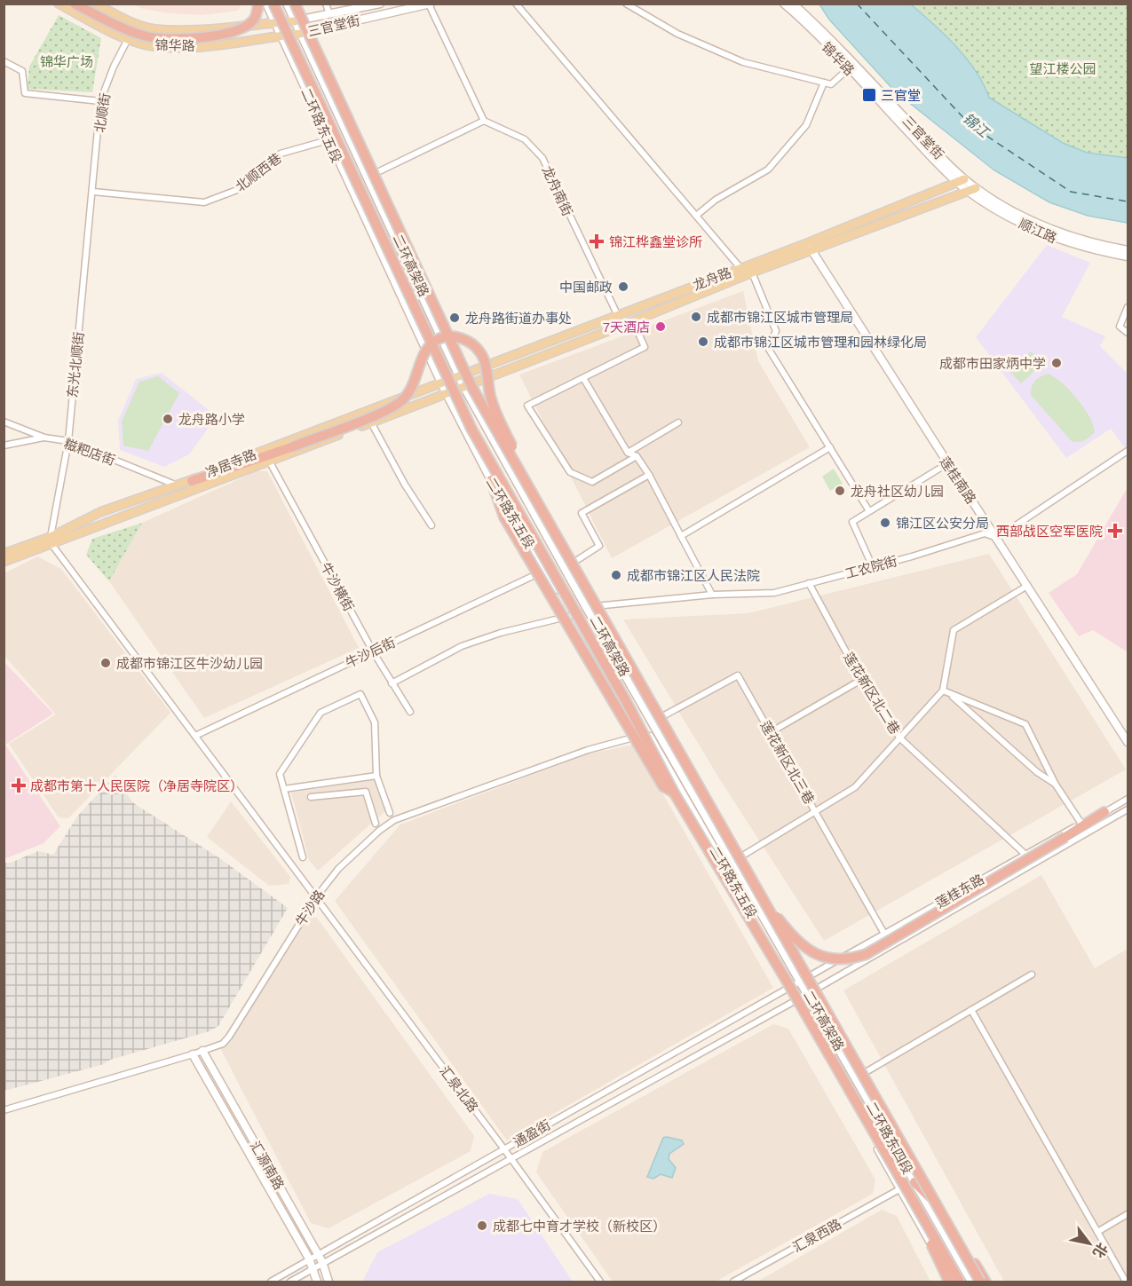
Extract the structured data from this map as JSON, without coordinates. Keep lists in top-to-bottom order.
{
  "streets": {
    "highway": ["二环高架路"],
    "main road": [
      "三官堂街",
      "锦华路",
      "二环路东五段",
      "顺江路",
      "龙舟路",
      "净居寺路",
      "莲桂南路",
      "二环路东四段",
      "汇源南路"
    ],
    "street": [
      "北顺街",
      "北顺西巷",
      "龙舟南街",
      "东光北顺街",
      "糍粑店街",
      "工农院街",
      "牛沙横街",
      "牛沙后街",
      "莲花新区北二巷",
      "莲花新区北三巷",
      "莲桂东路",
      "牛沙路",
      "汇泉北路",
      "通盈街",
      "汇泉西路"
    ]
  },
  "crossings": [
    ["三官堂街", "锦华路"],
    ["三官堂街", "二环路东五段"],
    ["三官堂街", "顺江路"],
    ["三官堂街", "龙舟路"],
    ["锦华路", "北顺街"],
    ["锦华路", "二环路东五段"],
    ["锦华路", "顺江路"],
    ["锦华路", "龙舟路"],
    ["北顺街", "北顺西巷"],
    ["北顺街", "东光北顺街"],
    ["二环路东五段", "北顺西巷"],
    ["二环路东五段", "龙舟路"],
    ["二环路东五段", "净居寺路"],
    ["二环路东五段", "工农院街"],
    ["二环路东五段", "牛沙后街"],
    ["二环路东五段", "莲花新区北三巷"],
    ["二环路东五段", "莲桂东路"],
    ["二环路东五段", "牛沙路"],
    ["二环路东五段", "通盈街"],
    ["二环路东五段", "二环路东四段"],
    ["北顺西巷", "东光北顺街"],
    ["龙舟南街", "龙舟路"],
    ["顺江路", "龙舟路"],
    ["二环高架路", "二环路东四段"],
    ["二环高架路", "汇泉西路"],
    ["龙舟路", "净居寺路"],
    ["龙舟路", "莲桂南路"],
    ["东光北顺街", "糍粑店街"],
    ["东光北顺街", "净居寺路"],
    ["东光北顺街", "汇泉北路"],
    ["糍粑店街", "净居寺路"],
    ["净居寺路", "莲桂南路"],
    ["净居寺路", "牛沙横街"],
    ["净居寺路", "汇泉北路"],
    ["莲桂南路", "工农院街"],
    ["工农院街", "莲花新区北二巷"],
    ["牛沙横街", "牛沙后街"],
    ["牛沙后街", "汇泉北路"],
    ["莲花新区北二巷", "莲桂东路"],
    ["莲花新区北三巷", "莲桂东路"],
    ["莲桂东路", "通盈街"],
    ["莲桂东路", "二环路东四段"],
    ["牛沙路", "汇泉北路"],
    ["牛沙路", "汇源南路"],
    ["汇泉北路", "通盈街"],
    ["通盈街", "二环路东四段"],
    ["通盈街", "汇源南路"],
    ["二环路东四段", "汇泉西路"]
  ],
  "water": ["锦江"],
  "parks": ["锦华广场", "望江楼公园"],
  "places": {
    "transit": ["三官堂"],
    "health": ["锦江桦鑫堂诊所", "西部战区空军医院", "成都市第十人民医院（净居寺院区）"],
    "other": [
      "中国邮政",
      "成都市锦江区城市管理局",
      "龙舟路街道办事处",
      "7天酒店",
      "成都市锦江区城市管理和园林绿化局",
      "成都市田家炳中学",
      "龙舟路小学",
      "龙舟社区幼儿园",
      "锦江区公安分局",
      "成都市锦江区人民法院",
      "成都市锦江区牛沙幼儿园",
      "成都七中育才学校（新校区）"
    ]
  },
  "north": "bottom right"
}
